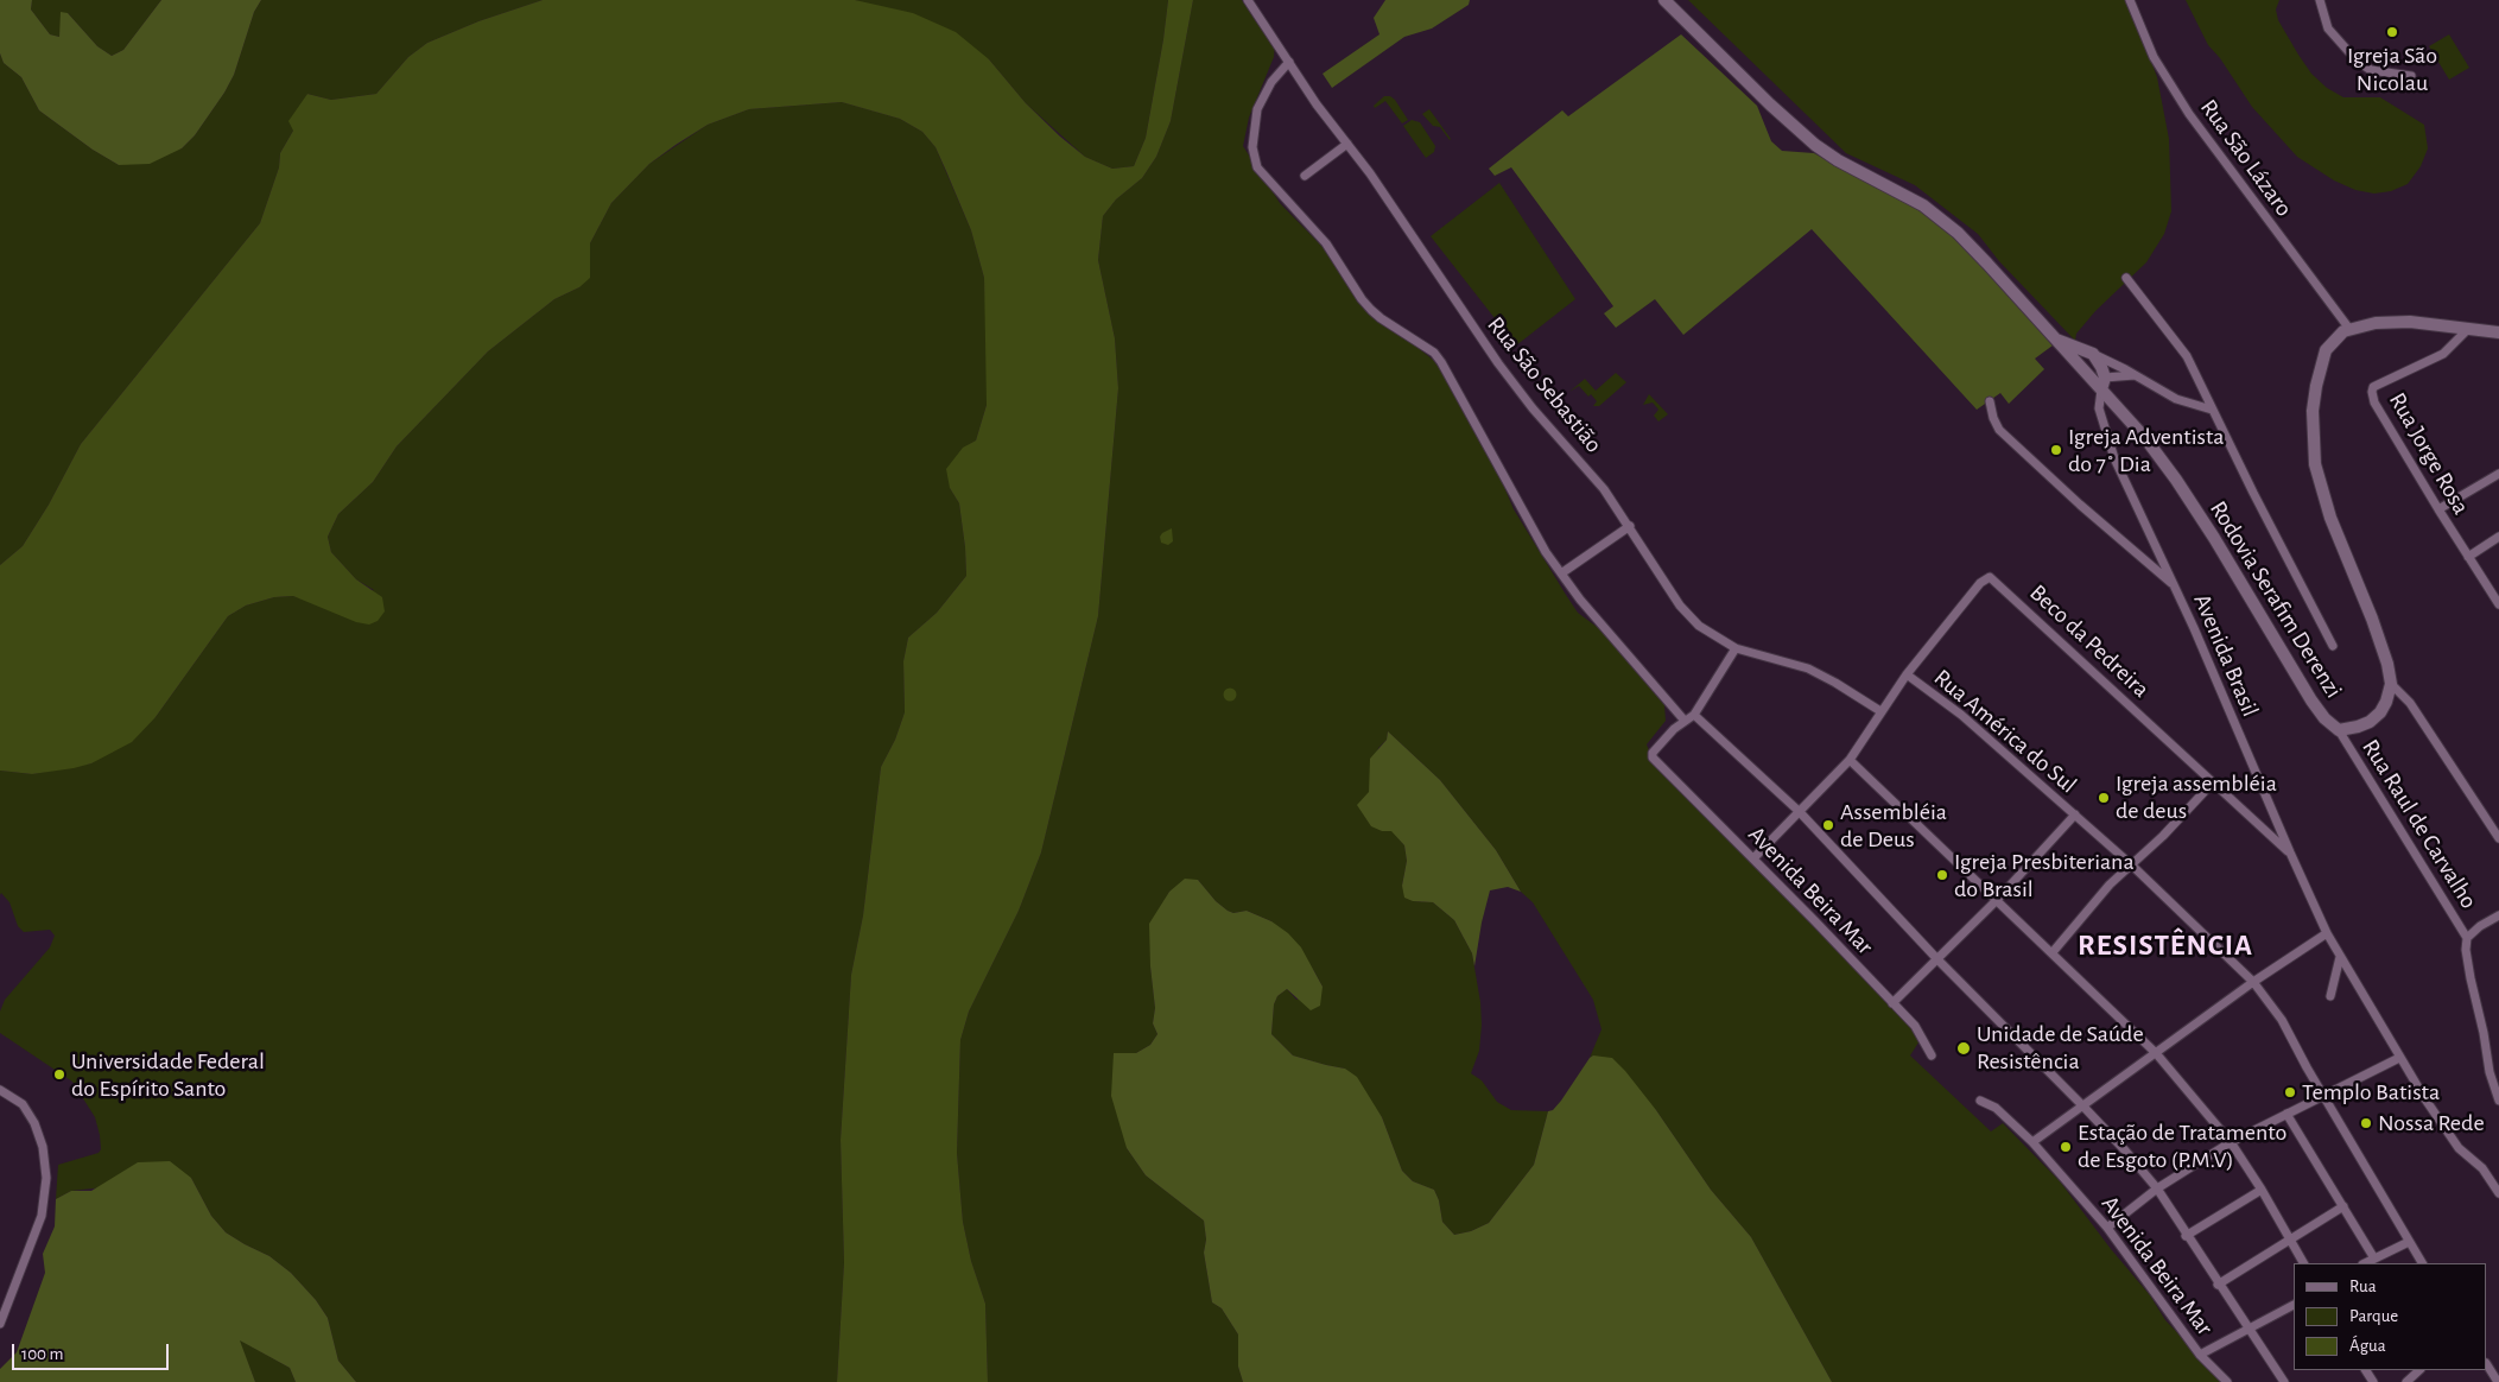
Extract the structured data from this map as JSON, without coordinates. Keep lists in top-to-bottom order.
{
  "streets": {
    "main road": ["Rodovia Serafim Derenzi"],
    "street": [
      "Rua São Lázaro",
      "Rua São Sebastião",
      "Rua Jorge Rosa",
      "Beco da Pedreira",
      "Avenida Brasil",
      "Rua América do Sul",
      "Rua Raul de Carvalho",
      "Avenida Beira Mar"
    ]
  },
  "crossings": [
    ["Rua São Sebastião", "Beco da Pedreira"],
    ["Rodovia Serafim Derenzi", "Avenida Brasil"],
    ["Rodovia Serafim Derenzi", "Rua Raul de Carvalho"],
    ["Beco da Pedreira", "Avenida Brasil"],
    ["Beco da Pedreira", "Rua América do Sul"],
    ["Beco da Pedreira", "Avenida Beira Mar"]
  ],
  "districts": ["RESISTÊNCIA"],
  "places": [
    "Igreja São Nicolau",
    "Igreja Adventista do 7˚ Dia",
    "Igreja assembléia de deus",
    "Assembléia de Deus",
    "Igreja Presbiteriana do Brasil",
    "Unidade de Saúde Resistência",
    "Universidade Federal do Espírito Santo",
    "Templo Batista",
    "Nossa Rede",
    "Estação de Tratamento de Esgoto (P.M.V)"
  ],
  "legend": ["Rua", "Parque", "Água"],
  "scale_bar": "100 m"
}
